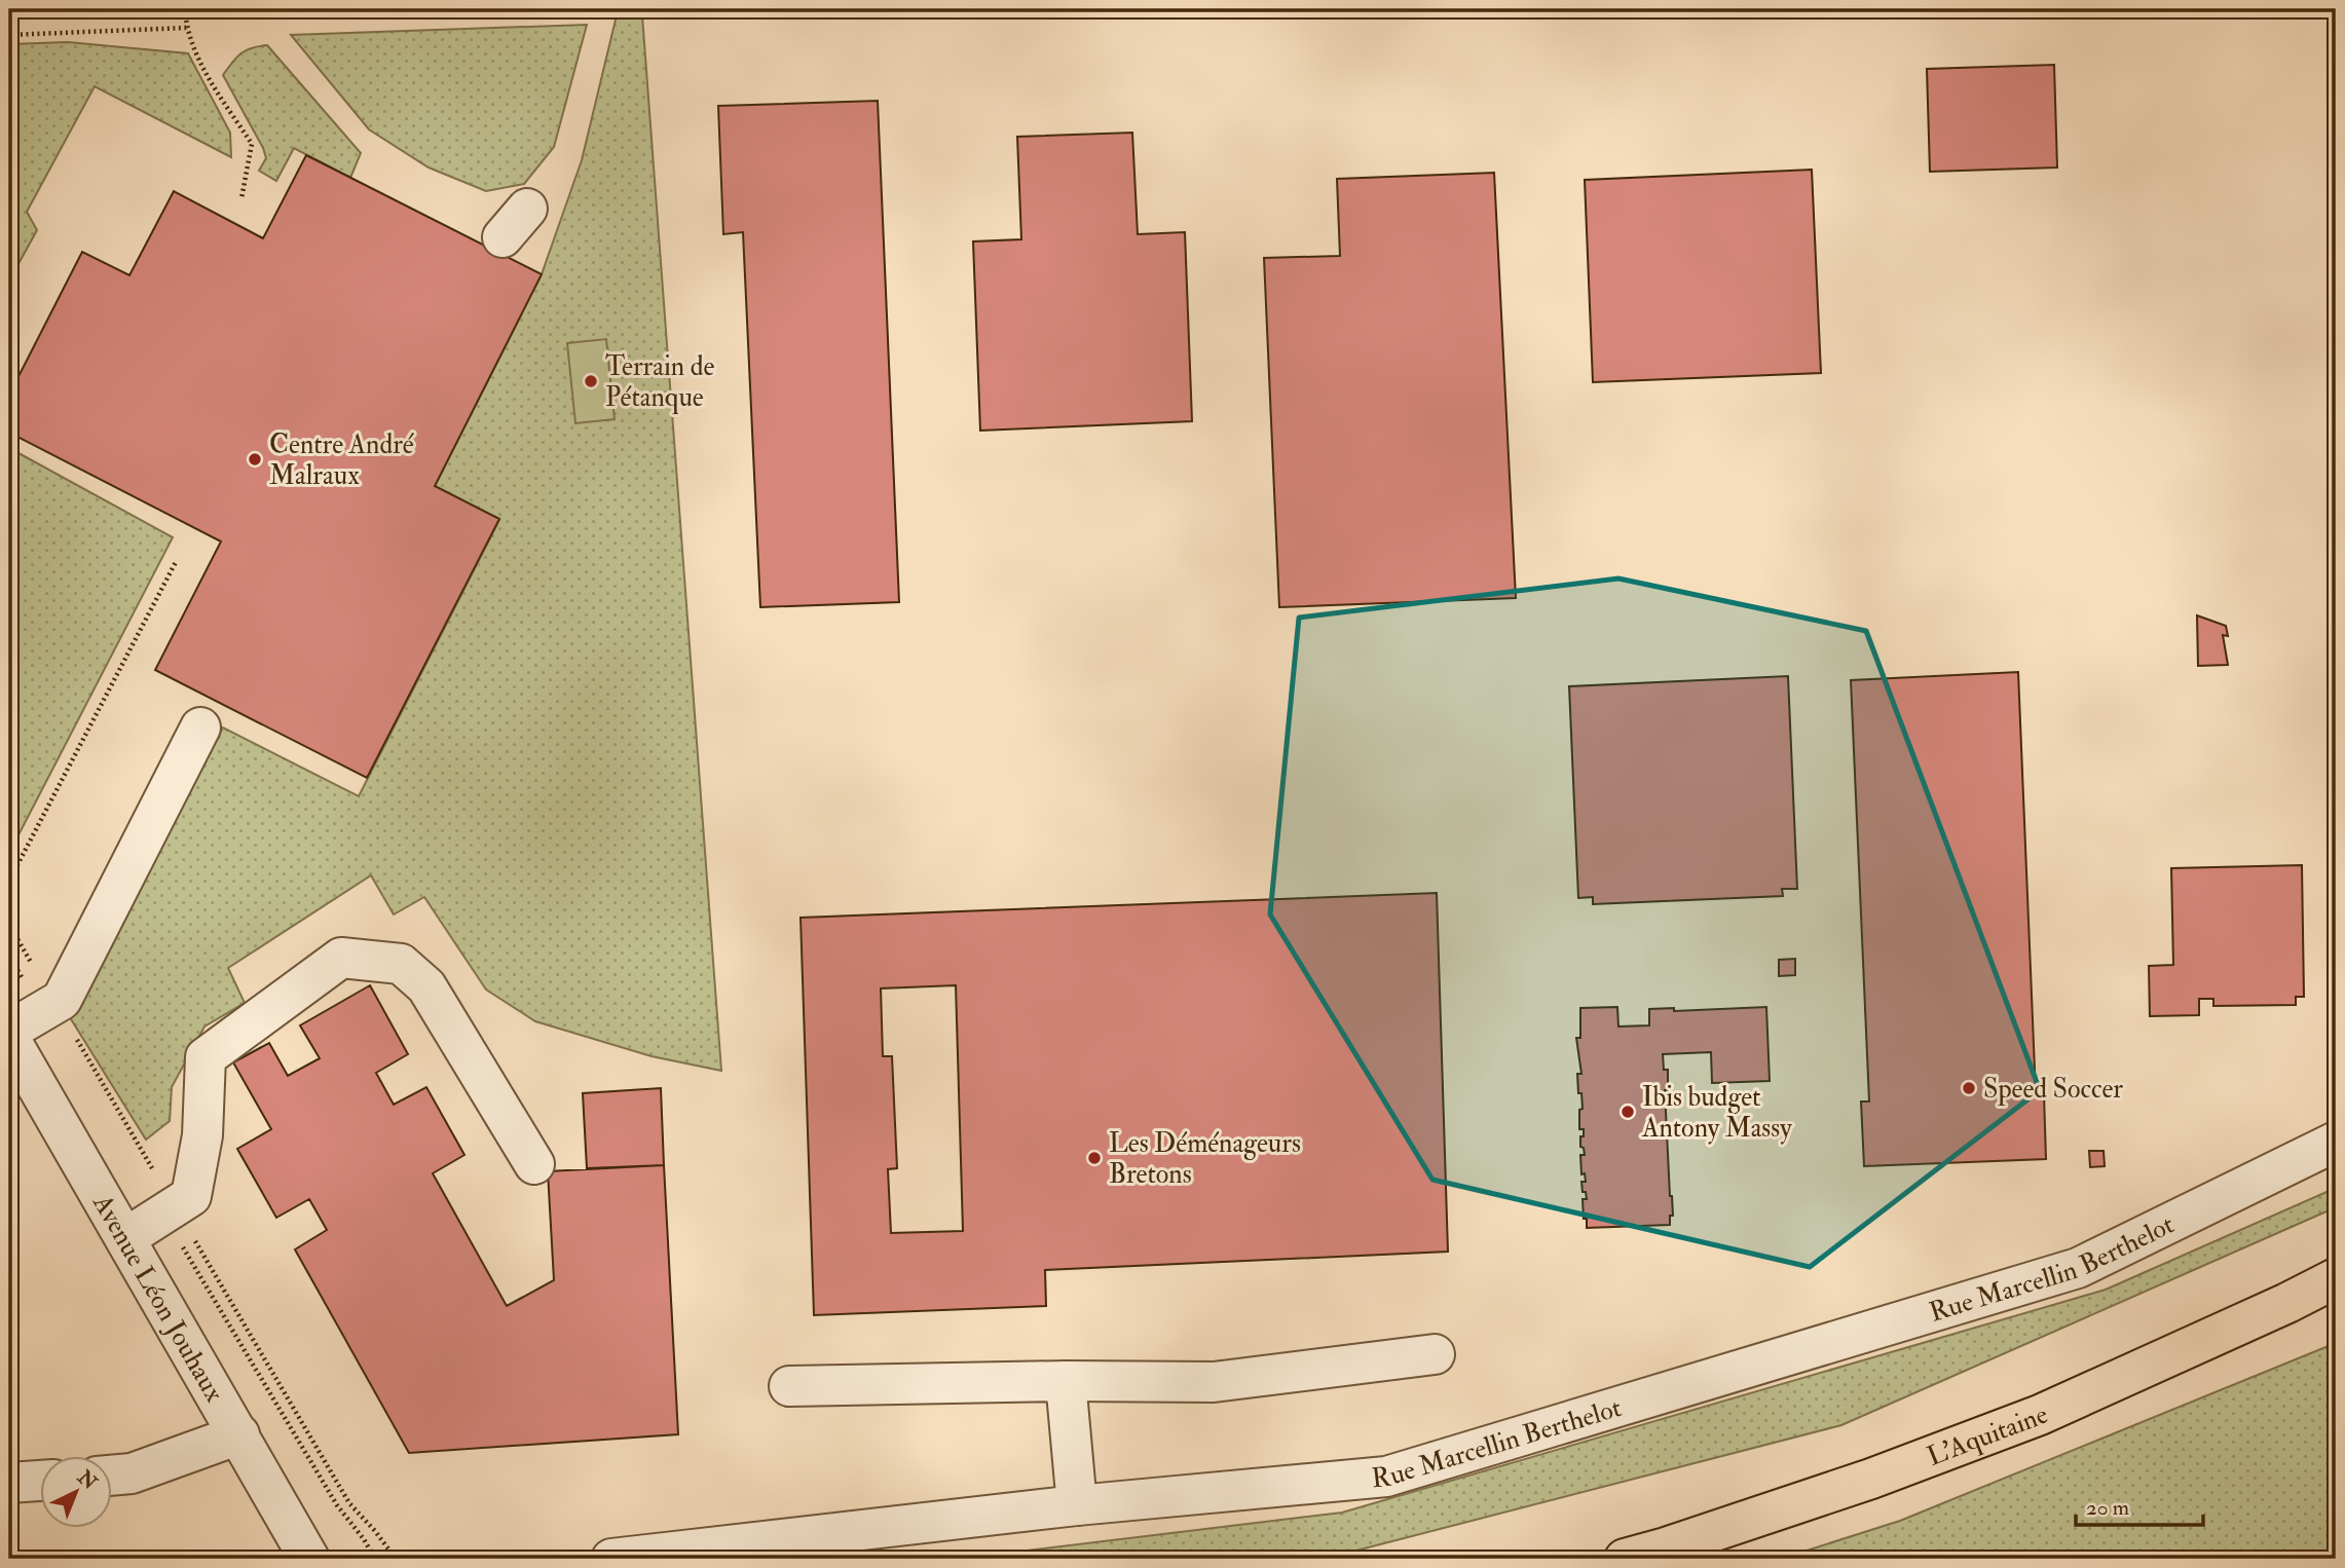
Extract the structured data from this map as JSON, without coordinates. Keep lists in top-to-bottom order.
{
  "streets": {
    "highway": ["L'Aquitaine"],
    "street": ["Rue Marcellin Berthelot", "Avenue Léon Jouhaux"]
  },
  "places": [
    "Terrain de Pétanque",
    "Centre André Malraux",
    "Speed Soccer",
    "Ibis budget Antony Massy",
    "Les Déménageurs Bretons"
  ],
  "scale_bar": "20 m",
  "north": "top right"
}
